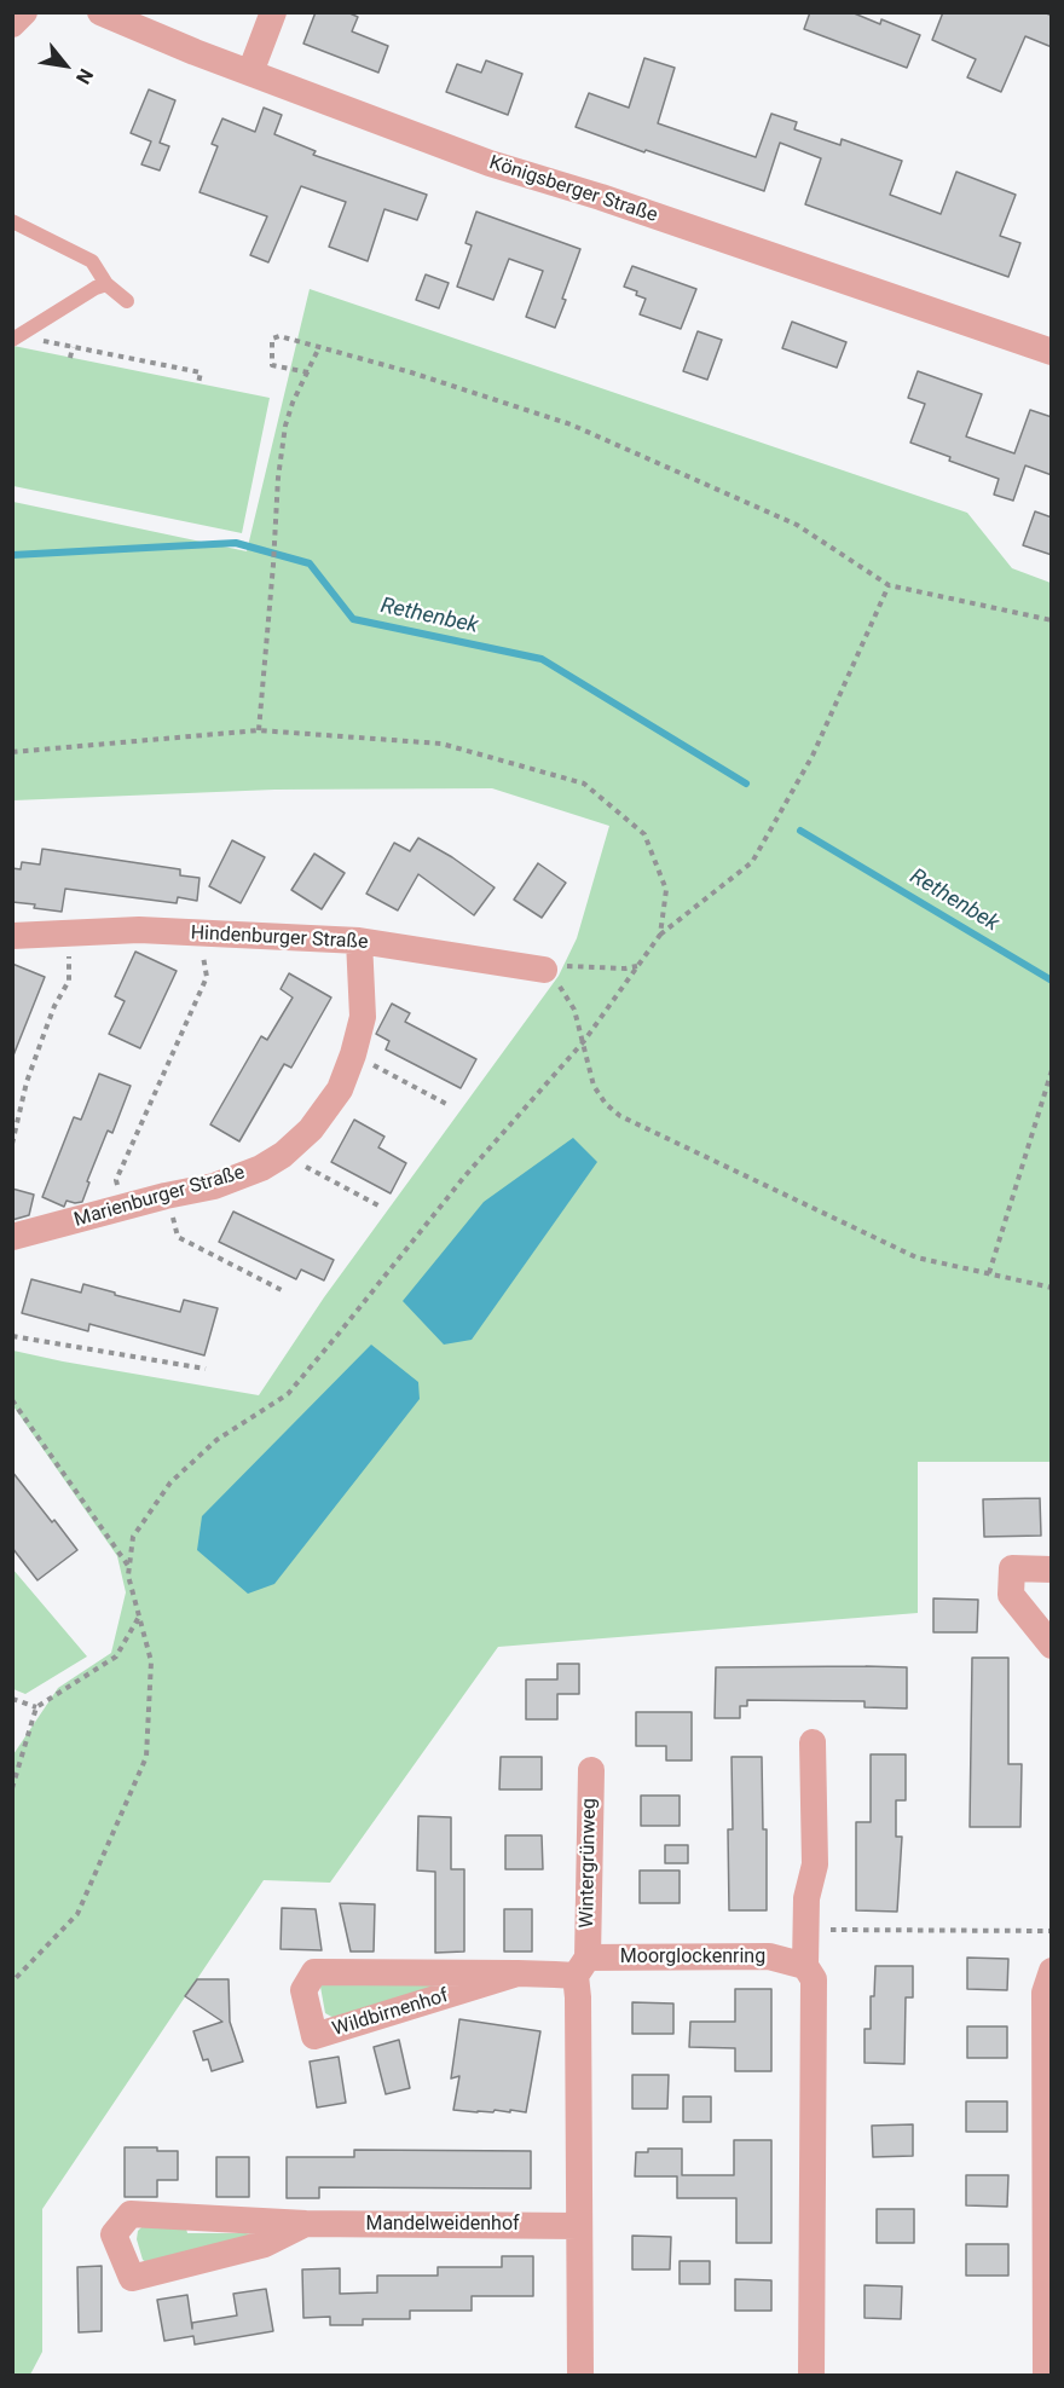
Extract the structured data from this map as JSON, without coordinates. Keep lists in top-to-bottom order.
{
  "streets": {
    "street": [
      "Königsberger Straße",
      "Hindenburger Straße",
      "Marienburger Straße",
      "Wintergrünweg",
      "Moorglockenring",
      "Wildbirnenhof",
      "Mandelweidenhof"
    ]
  },
  "crossings": [
    ["Hindenburger Straße", "Marienburger Straße"],
    ["Wintergrünweg", "Moorglockenring"],
    ["Wintergrünweg", "Wildbirnenhof"],
    ["Moorglockenring", "Wildbirnenhof"]
  ],
  "water": ["Rethenbek"],
  "north": "bottom right"
}
